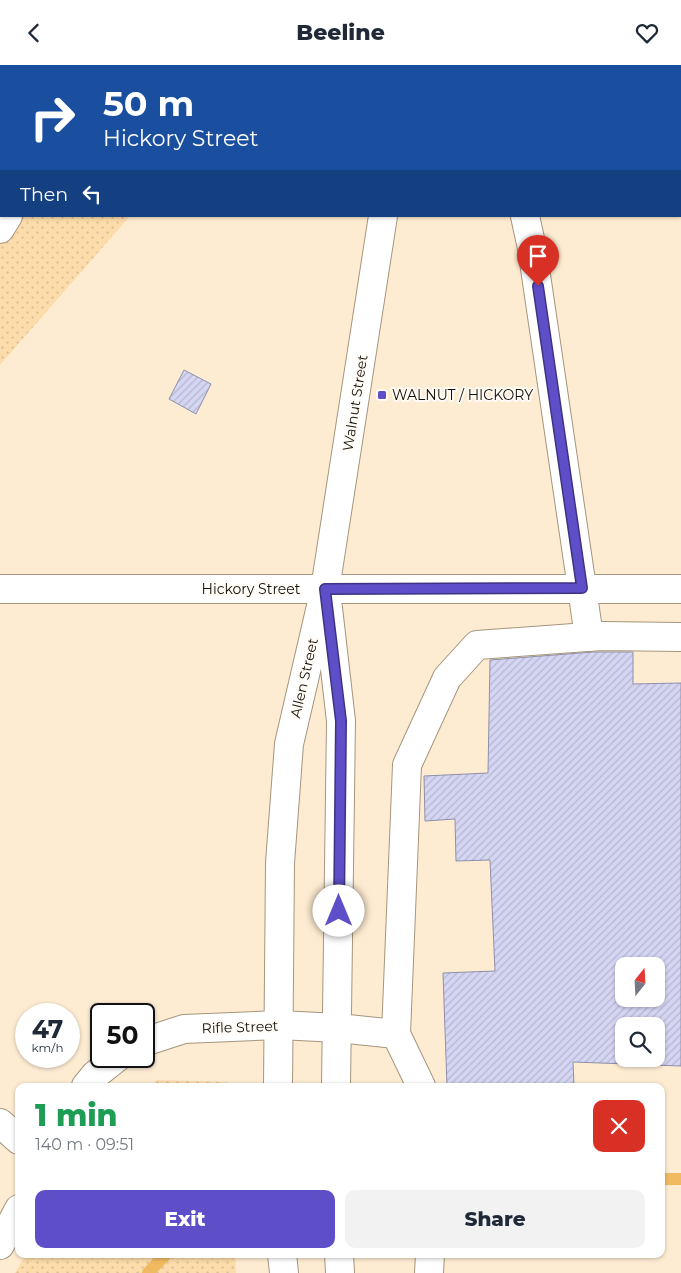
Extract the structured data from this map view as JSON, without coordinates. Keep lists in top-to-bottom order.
{
  "streets": {
    "main road": [
      "Walnut Street",
      "Hickory Street",
      "Allen Street",
      "Rifle Street"
    ]
  },
  "crossings": [
    ["Walnut Street", "Hickory Street"],
    ["Walnut Street", "Allen Street"],
    ["Hickory Street", "Allen Street"],
    ["Allen Street", "Rifle Street"]
  ],
  "places": {
    "transit": ["WALNUT / HICKORY"]
  },
  "north": "top",
  "page": {
    "header": "Beeline",
    "turn": ["50 m", "Hickory Street"],
    "then": "Then",
    "speed": "47 km/h",
    "limit": "50",
    "heading": ["1 min", "140 m · 09:51"],
    "buttons": ["Exit", "Share"]
  }
}
